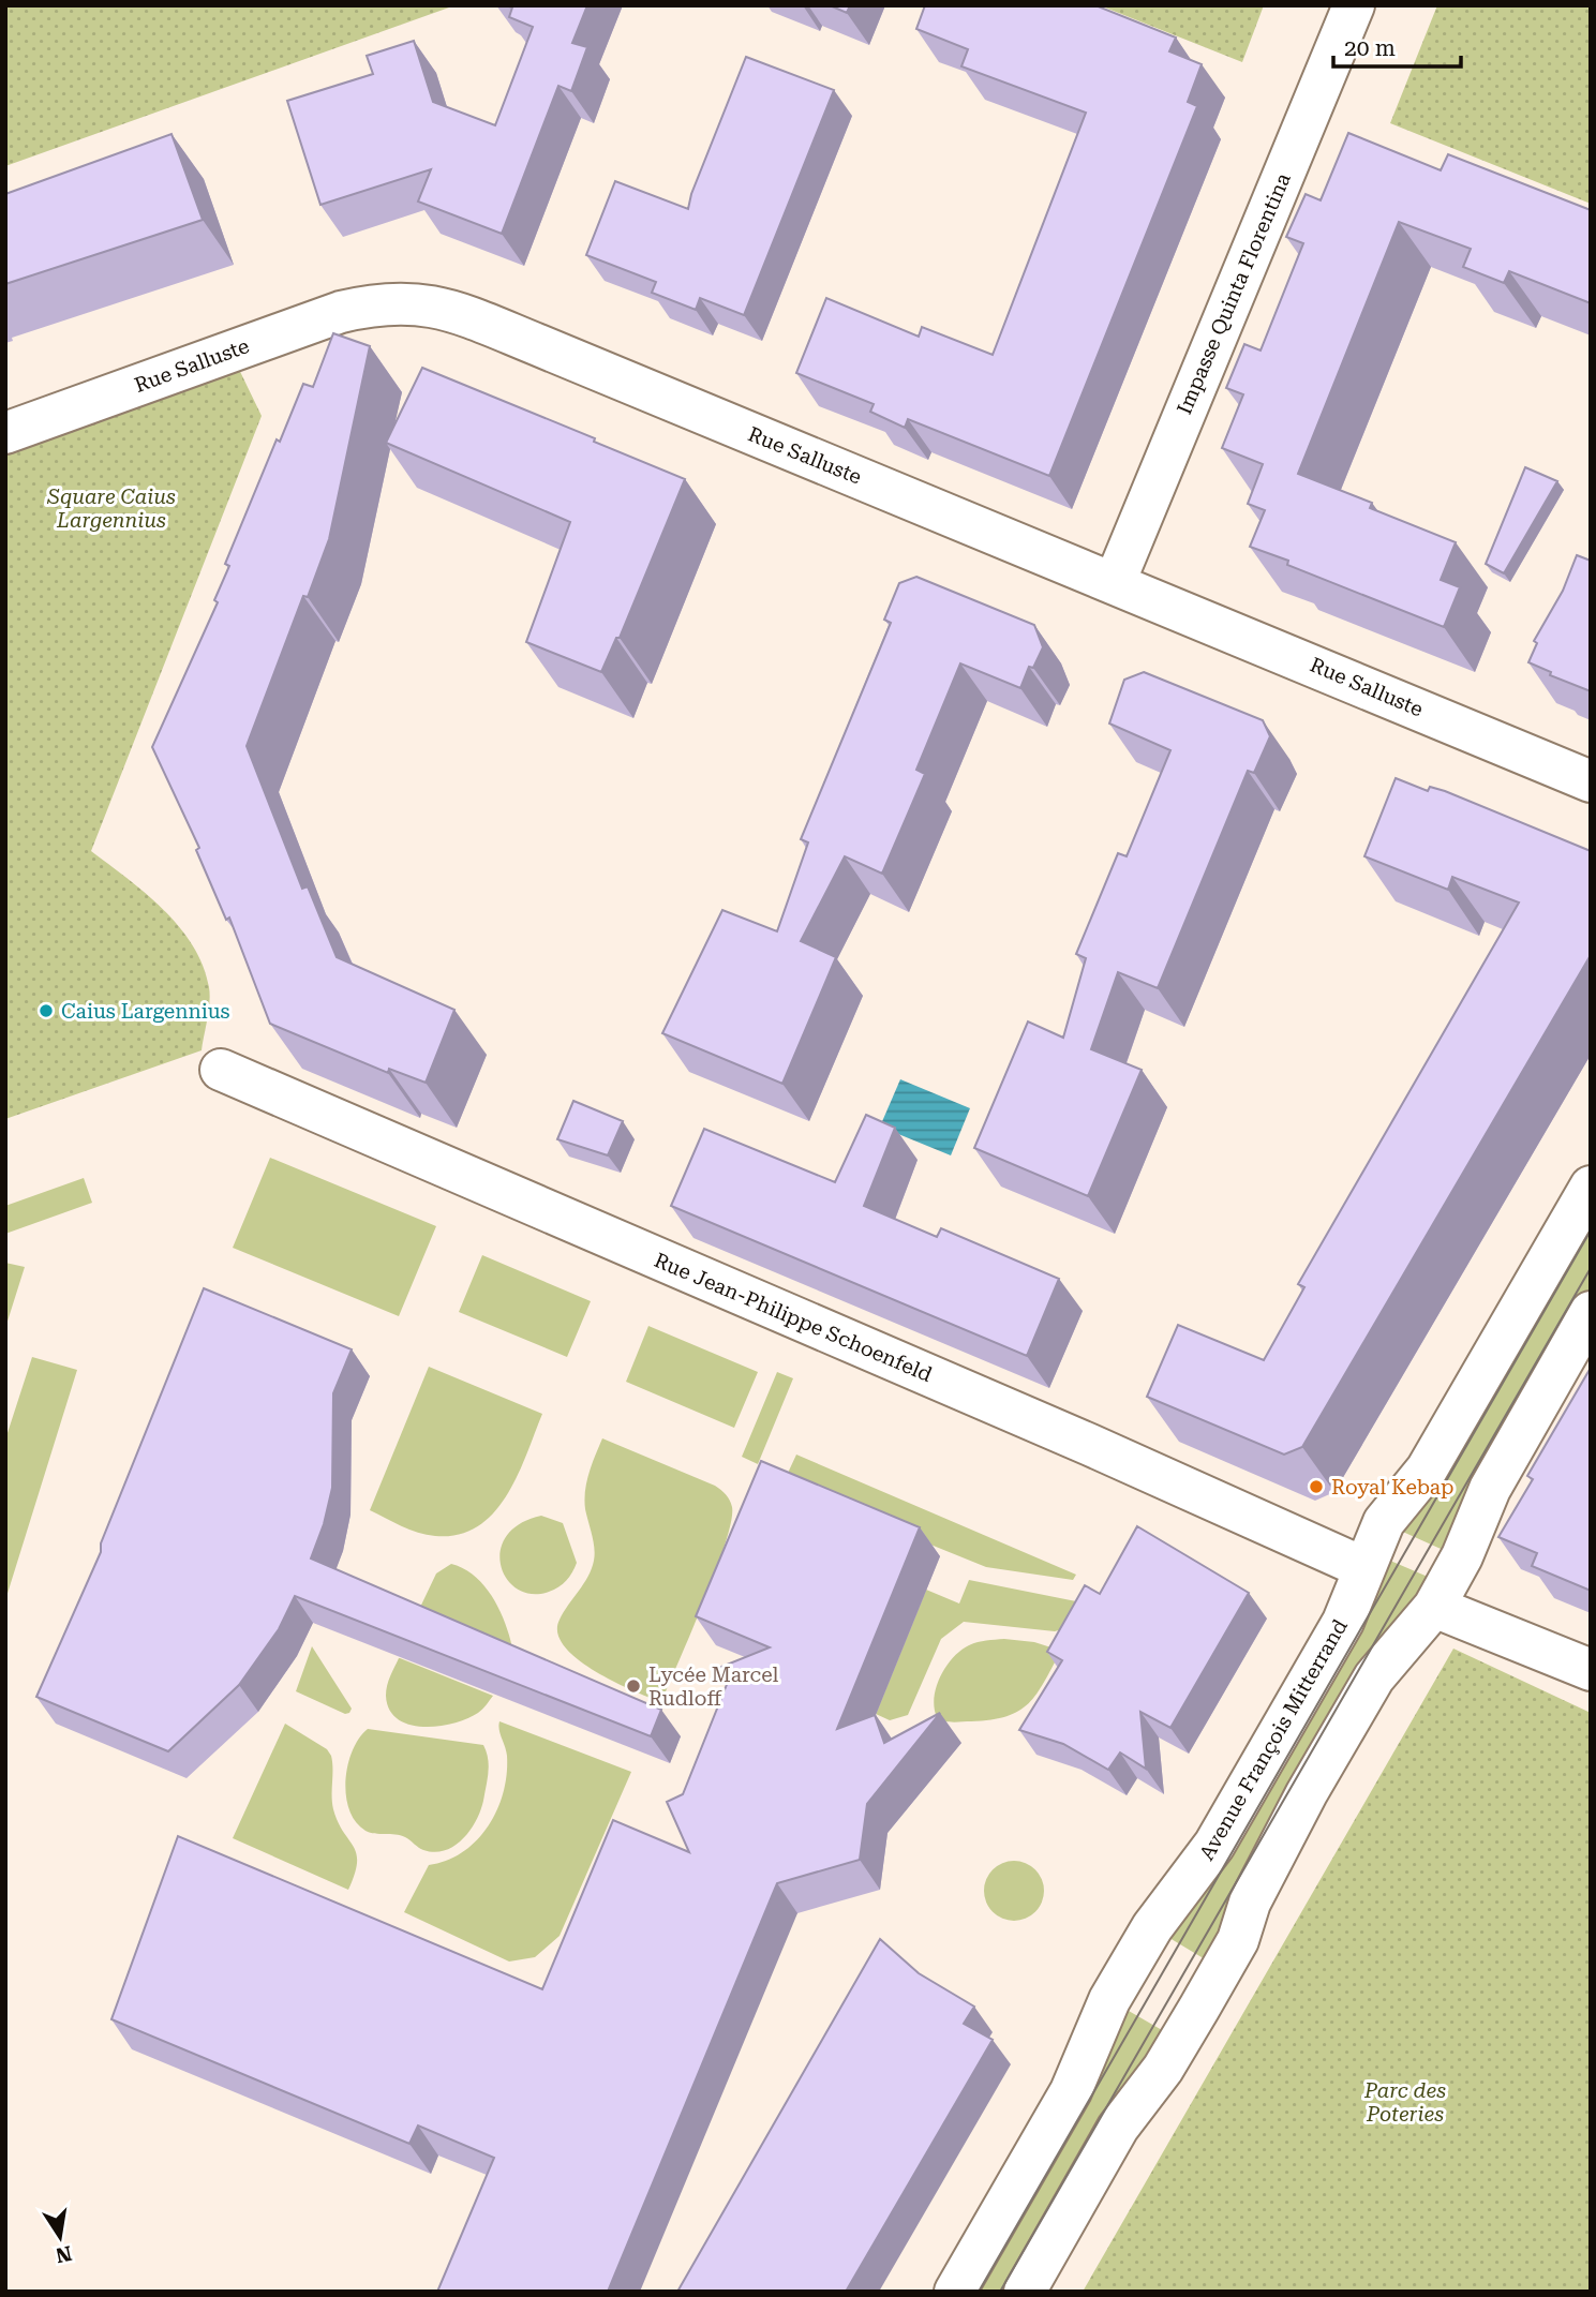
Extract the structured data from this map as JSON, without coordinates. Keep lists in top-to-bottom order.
{
  "streets": {
    "street": [
      "Impasse Quinta Florentina",
      "Rue Salluste",
      "Rue Jean-Philippe Schoenfeld",
      "Avenue François Mitterrand"
    ]
  },
  "crossings": [
    ["Impasse Quinta Florentina", "Rue Salluste"],
    ["Rue Jean-Philippe Schoenfeld", "Avenue François Mitterrand"]
  ],
  "parks": ["Square Caius Largennius", "Parc des Poteries"],
  "places": ["Caius Largennius", "Royal Kebap", "Lycée Marcel Rudloff"],
  "scale_bar": "20 m",
  "north": "bottom"
}
